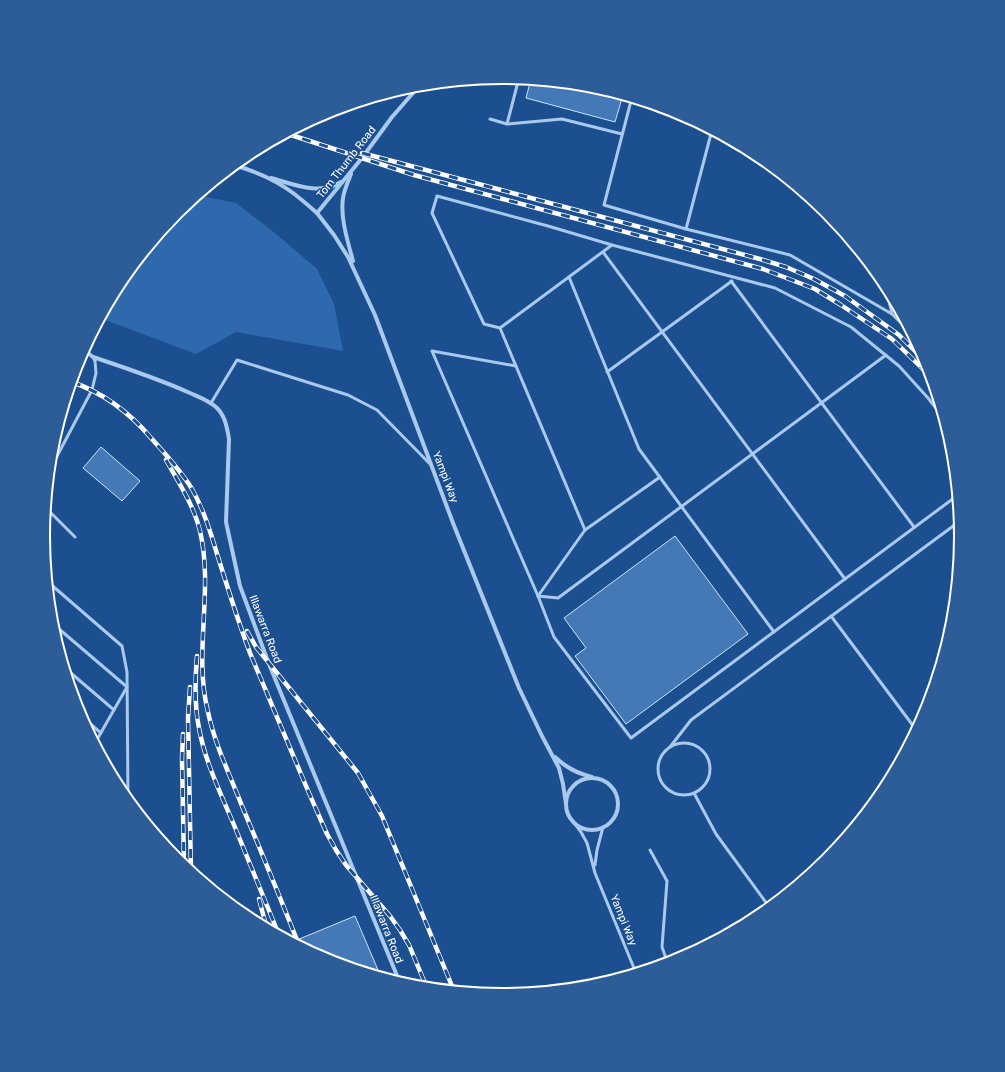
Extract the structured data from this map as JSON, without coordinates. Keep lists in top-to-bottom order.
{
  "streets": {
    "street": ["Tom Thumb Road", "Yampi Way", "Illawarra Road"]
  },
  "crossings": [
    ["Tom Thumb Road", "Yampi Way"]
  ]
}
